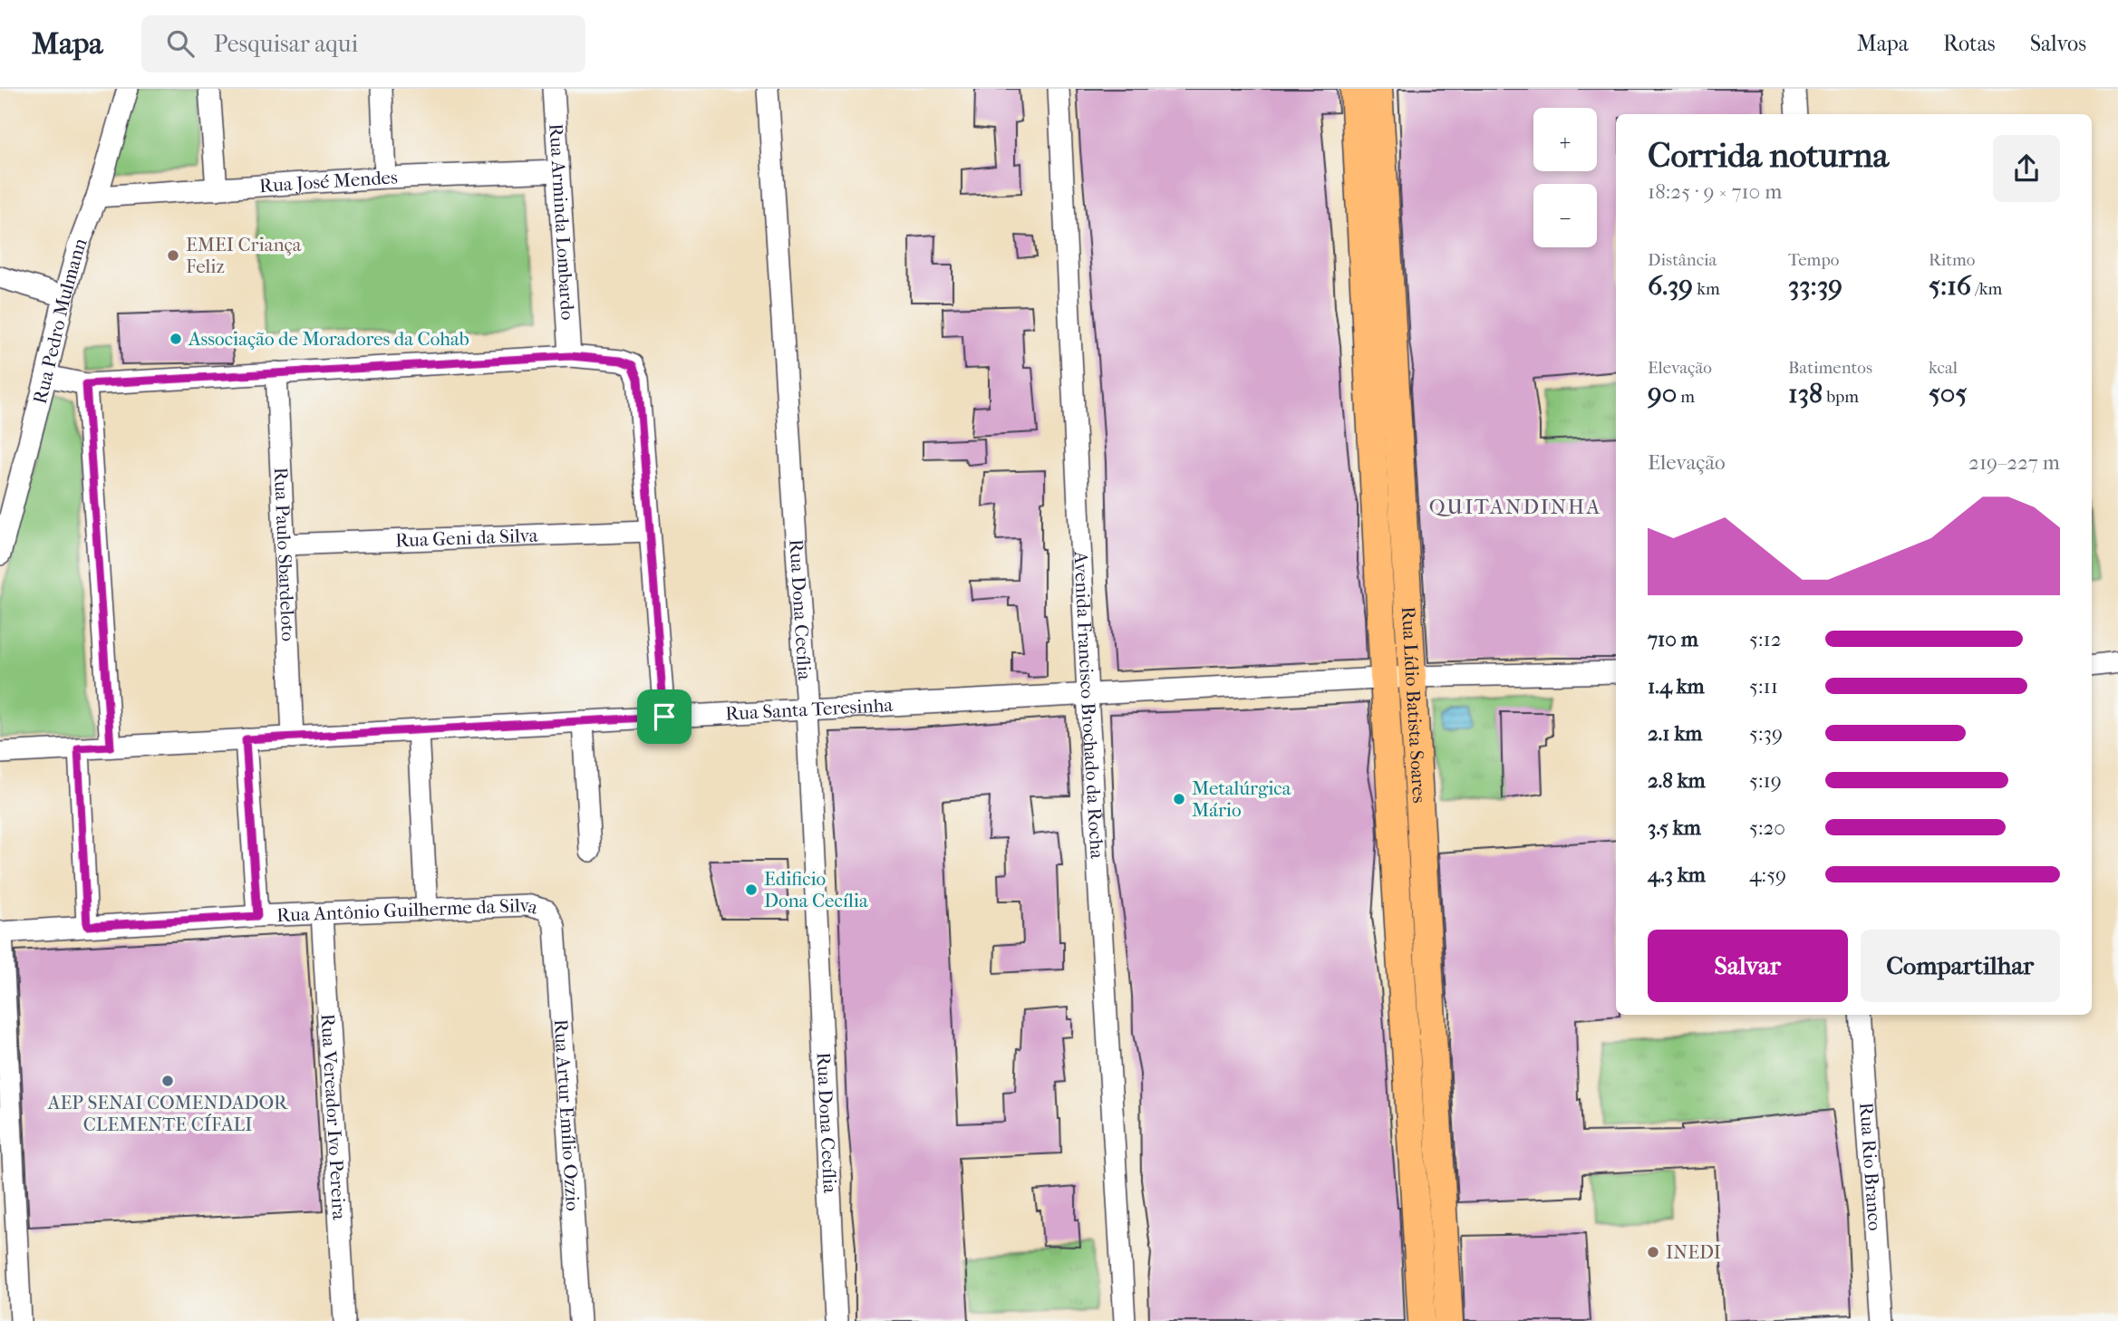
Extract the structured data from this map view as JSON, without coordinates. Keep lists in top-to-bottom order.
{
  "streets": {
    "main road": ["Rua Lídio Batista Soares"],
    "street": [
      "Rua José Mendes",
      "Rua Arminda Lombardo",
      "Rua Pedro Mulmann",
      "Rua Geni da Silva",
      "Rua Paulo Sbardeloto",
      "Rua Dona Cecília",
      "Avenida Francisco Brochado da Rocha",
      "Rua Santa Teresinha",
      "Rua Antônio Guilherme da Silva",
      "Rua Artur Emílio Ozzio",
      "Rua Vereador Ivo Pereira",
      "Rua Rio Branco"
    ]
  },
  "crossings": [
    ["Rua José Mendes", "Rua Arminda Lombardo"],
    ["Rua José Mendes", "Rua Pedro Mulmann"],
    ["Rua Geni da Silva", "Rua Paulo Sbardeloto"],
    ["Rua Paulo Sbardeloto", "Rua Santa Teresinha"],
    ["Rua Dona Cecília", "Rua Santa Teresinha"],
    ["Avenida Francisco Brochado da Rocha", "Rua Santa Teresinha"],
    ["Rua Lídio Batista Soares", "Rua Santa Teresinha"],
    ["Rua Antônio Guilherme da Silva", "Rua Artur Emílio Ozzio"],
    ["Rua Antônio Guilherme da Silva", "Rua Vereador Ivo Pereira"]
  ],
  "districts": ["QUITANDINHA"],
  "places": [
    "EMEI Criança Feliz",
    "Associação de Moradores da Cohab",
    "Metalúrgica Mário",
    "Edificio Dona Cecília",
    "AEP SENAI COMENDADOR CLEMENTE CÍFALI",
    "INEDI"
  ],
  "page": {
    "header": "Mapa",
    "search": "Pesquisar aqui",
    "nav": ["Mapa", "Rotas", "Salvos"],
    "map_buttons": ["+", "−"],
    "heading": ["Corrida noturna", "18:25 · 9 × 710 m"],
    "stats": [
      ["Distância", "6.39 km"],
      ["Tempo", "33:39"],
      ["Ritmo", "5:16 /km"],
      ["Elevação", "90 m"],
      ["Batimentos", "138 bpm"],
      ["kcal", "505"]
    ],
    "chart": ["Elevação", "219–227 m"],
    "list": [
      {
        "name": "710 m",
        "note": "5:12"
      },
      {
        "name": "1.4 km",
        "note": "5:11"
      },
      {
        "name": "2.1 km",
        "note": "5:39"
      },
      {
        "name": "2.8 km",
        "note": "5:19"
      },
      {
        "name": "3.5 km",
        "note": "5:20"
      },
      {
        "name": "4.3 km",
        "note": "4:59"
      }
    ],
    "buttons": ["Salvar", "Compartilhar"]
  }
}
